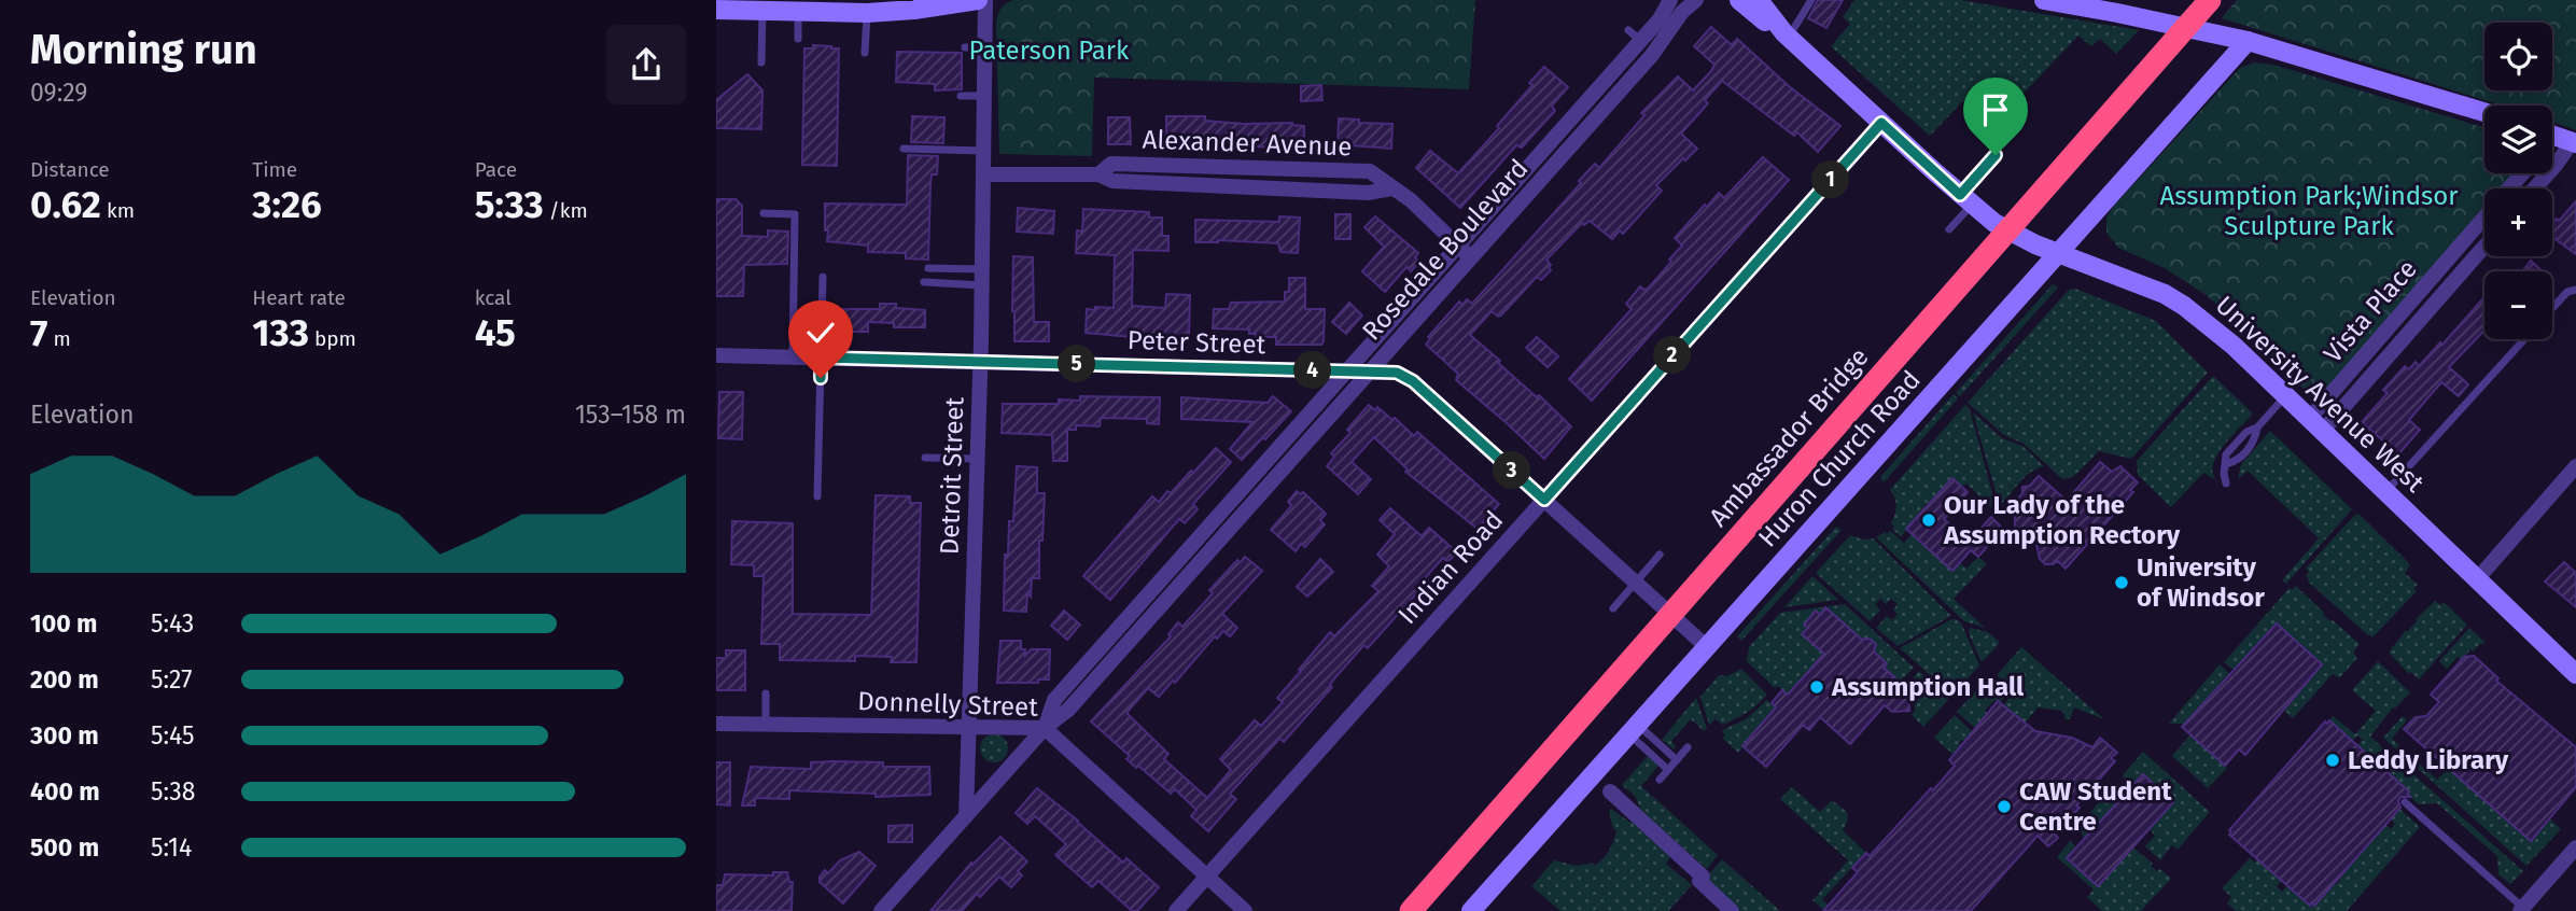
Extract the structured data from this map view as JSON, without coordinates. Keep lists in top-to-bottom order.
{
  "streets": {
    "highway": ["Ambassador Bridge"],
    "street": [
      "Alexander Avenue",
      "Rosedale Boulevard",
      "Vista Place",
      "Peter Street",
      "University Avenue West",
      "Huron Church Road",
      "Detroit Street",
      "Indian Road",
      "Donnelly Street"
    ]
  },
  "crossings": [
    ["Alexander Avenue", "Rosedale Boulevard"],
    ["Alexander Avenue", "Detroit Street"],
    ["Rosedale Boulevard", "Peter Street"],
    ["Rosedale Boulevard", "Detroit Street"],
    ["Rosedale Boulevard", "Donnelly Street"],
    ["Vista Place", "University Avenue West"],
    ["Peter Street", "Huron Church Road"],
    ["Peter Street", "Detroit Street"],
    ["Peter Street", "Indian Road"],
    ["University Avenue West", "Huron Church Road"],
    ["University Avenue West", "Indian Road"],
    ["Detroit Street", "Donnelly Street"],
    ["Indian Road", "Donnelly Street"]
  ],
  "parks": ["Paterson Park", "Assumption Park;Windsor Sculpture Park"],
  "places": [
    "Our Lady of the Assumption Rectory",
    "University of Windsor",
    "Assumption Hall",
    "Leddy Library",
    "CAW Student Centre"
  ],
  "page": {
    "heading": ["Morning run", "09:29"],
    "map_buttons": ["+", "−"],
    "stats": [
      ["Distance", "0.62 km"],
      ["Time", "3:26"],
      ["Pace", "5:33 /km"],
      ["Elevation", "7 m"],
      ["Heart rate", "133 bpm"],
      ["kcal", "45"]
    ],
    "pins": [
      "1",
      "2",
      "5",
      "4",
      "3"
    ],
    "chart": ["Elevation", "153–158 m"],
    "list": [
      {
        "name": "100 m",
        "note": "5:43"
      },
      {
        "name": "200 m",
        "note": "5:27"
      },
      {
        "name": "300 m",
        "note": "5:45"
      },
      {
        "name": "400 m",
        "note": "5:38"
      },
      {
        "name": "500 m",
        "note": "5:14"
      }
    ]
  }
}
